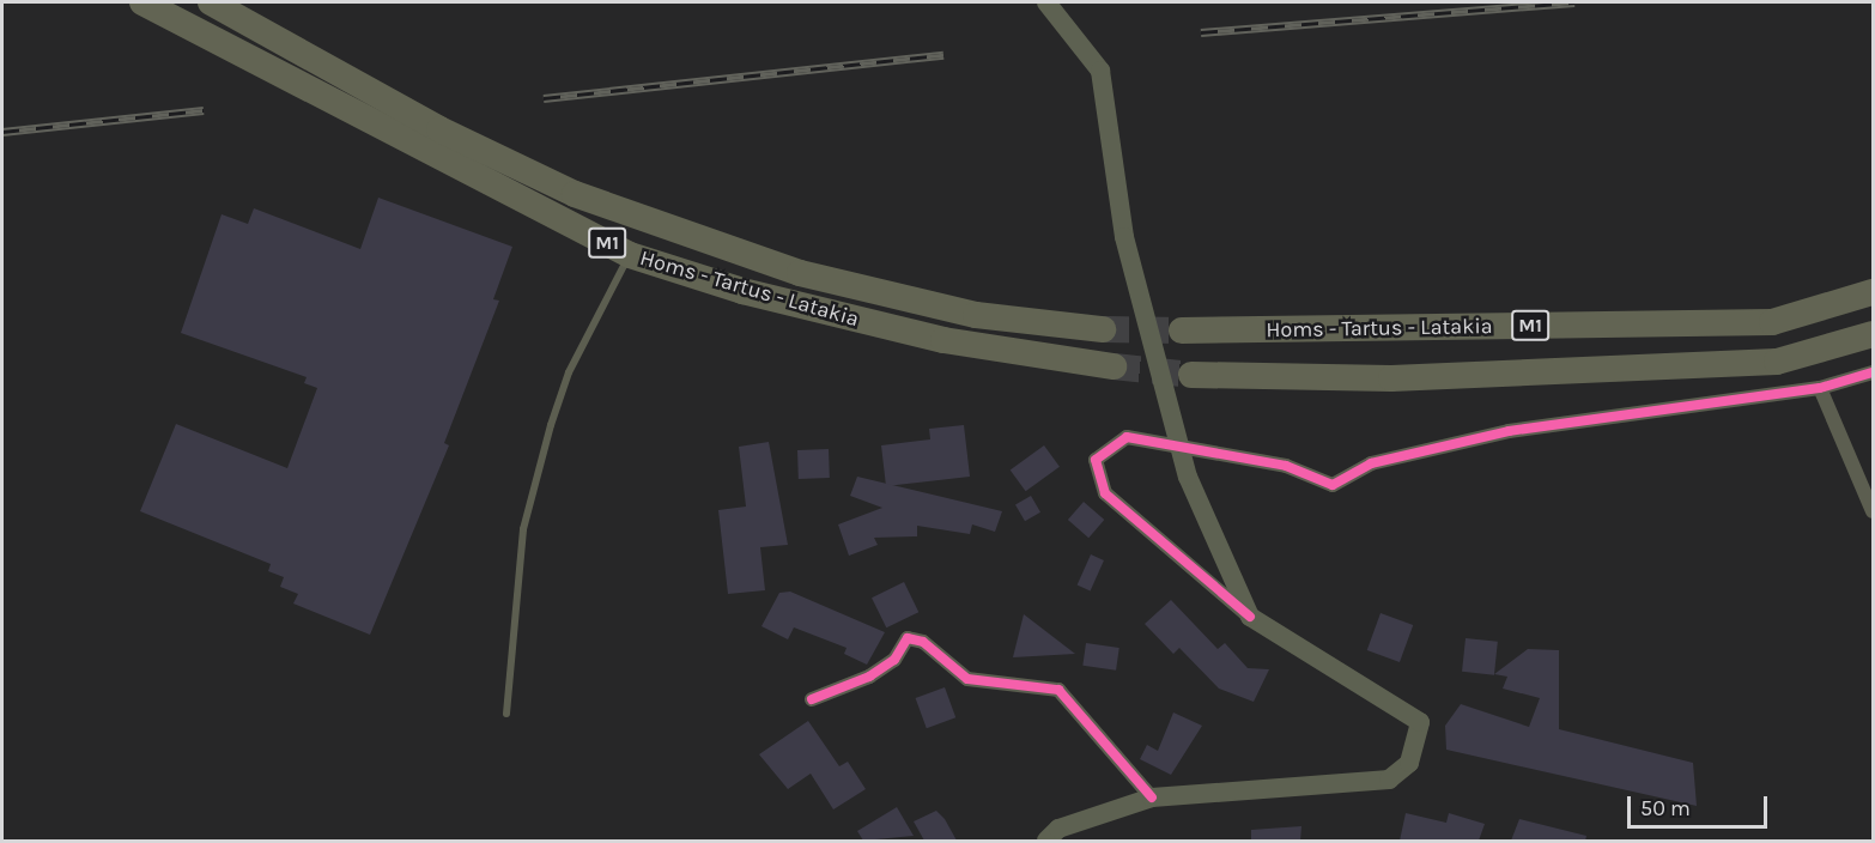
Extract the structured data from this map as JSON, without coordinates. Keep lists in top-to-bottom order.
{
  "streets": {
    "highway": ["M1", "Homs - Tartus - Latakia"]
  },
  "scale_bar": "50 m"
}
